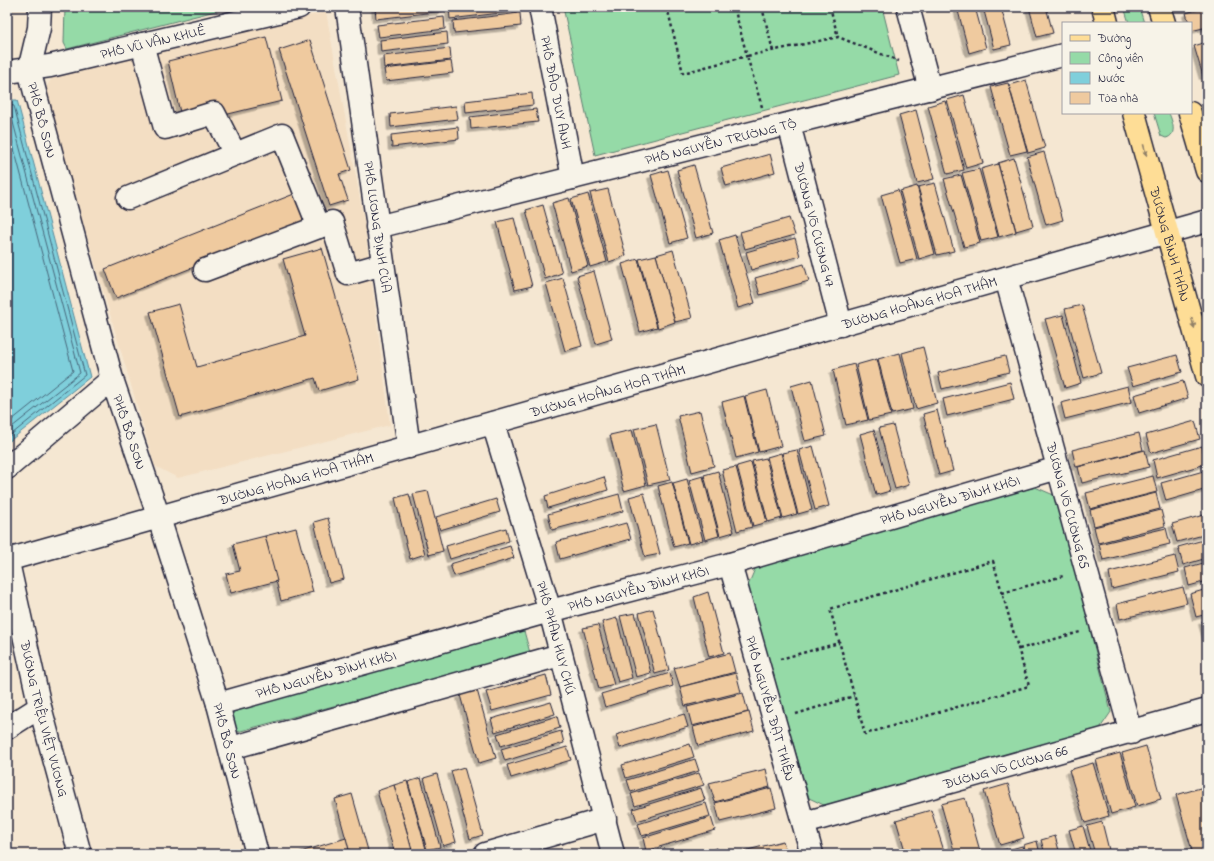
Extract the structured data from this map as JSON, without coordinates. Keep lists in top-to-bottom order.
{
  "streets": {
    "main road": ["ĐƯỜNG BÌNH THAN"],
    "street": [
      "PHỐ VŨ VĂN KHUÊ",
      "PHỐ ĐÀO DUY ANH",
      "PHỐ BỒ SƠN",
      "PHỐ NGUYỄN TRƯỜNG TỘ",
      "ĐƯỜNG VÕ CƯỜNG 47",
      "PHỐ LƯƠNG ĐỊNH CỦA",
      "ĐƯỜNG HOÀNG HOA THÁM",
      "PHỐ NGUYỄN ĐÌNH KHÔI",
      "ĐƯỜNG VÕ CƯỜNG 65",
      "PHỐ PHAN HUY CHÚ",
      "PHỐ NGUYỄN ĐẠT THIỆN",
      "ĐƯỜNG TRIỆU VIỆT VƯƠNG",
      "ĐƯỜNG VÕ CƯỜNG 66"
    ]
  },
  "crossings": [
    ["PHỐ VŨ VĂN KHUÊ", "PHỐ BỒ SƠN"],
    ["PHỐ ĐÀO DUY ANH", "PHỐ NGUYỄN TRƯỜNG TỘ"],
    ["PHỐ BỒ SƠN", "ĐƯỜNG HOÀNG HOA THÁM"],
    ["PHỐ BỒ SƠN", "PHỐ NGUYỄN ĐÌNH KHÔI"],
    ["PHỐ NGUYỄN TRƯỜNG TỘ", "ĐƯỜNG VÕ CƯỜNG 47"],
    ["PHỐ NGUYỄN TRƯỜNG TỘ", "PHỐ LƯƠNG ĐỊNH CỦA"],
    ["ĐƯỜNG VÕ CƯỜNG 47", "ĐƯỜNG HOÀNG HOA THÁM"],
    ["PHỐ LƯƠNG ĐỊNH CỦA", "ĐƯỜNG HOÀNG HOA THÁM"],
    ["ĐƯỜNG BÌNH THAN", "ĐƯỜNG HOÀNG HOA THÁM"],
    ["ĐƯỜNG HOÀNG HOA THÁM", "ĐƯỜNG VÕ CƯỜNG 65"],
    ["ĐƯỜNG HOÀNG HOA THÁM", "PHỐ PHAN HUY CHÚ"],
    ["ĐƯỜNG HOÀNG HOA THÁM", "ĐƯỜNG TRIỆU VIỆT VƯƠNG"],
    ["PHỐ NGUYỄN ĐÌNH KHÔI", "ĐƯỜNG VÕ CƯỜNG 65"],
    ["PHỐ NGUYỄN ĐÌNH KHÔI", "PHỐ PHAN HUY CHÚ"],
    ["PHỐ NGUYỄN ĐÌNH KHÔI", "PHỐ NGUYỄN ĐẠT THIỆN"],
    ["ĐƯỜNG VÕ CƯỜNG 65", "ĐƯỜNG VÕ CƯỜNG 66"],
    ["PHỐ NGUYỄN ĐẠT THIỆN", "ĐƯỜNG VÕ CƯỜNG 66"]
  ],
  "one_way": ["ĐƯỜNG BÌNH THAN"],
  "legend": [
    "Đường",
    "Công viên",
    "Nước",
    "Tòa nhà"
  ]
}
